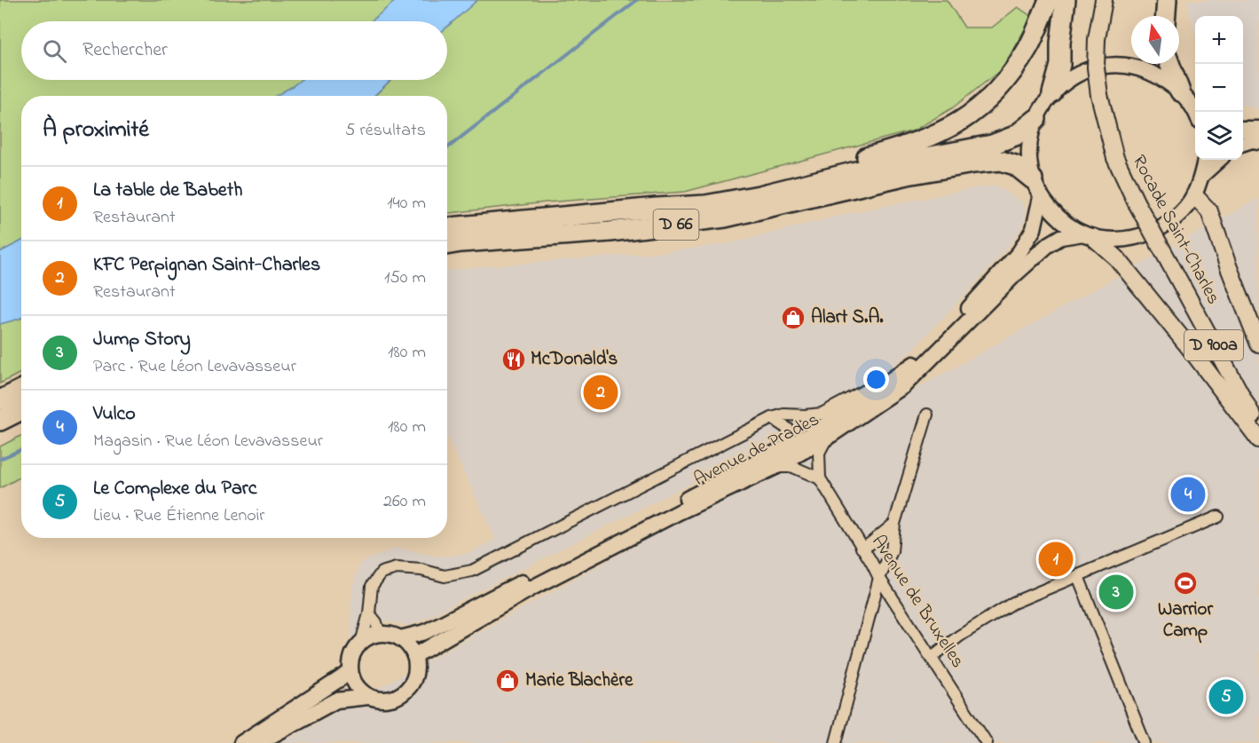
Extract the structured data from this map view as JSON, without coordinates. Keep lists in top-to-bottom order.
{
  "streets": {
    "highway": ["D 66"],
    "main road": ["Rocade Saint-Charles", "D 900a", "Avenue de Prades"],
    "street": ["Avenue de Bruxelles"]
  },
  "places": {
    "shop": ["Alart S.A.", "Marie Blachère"],
    "restaurant": ["McDonald's"],
    "sports": ["Warrior Camp"]
  },
  "north": "top",
  "page": {
    "map_buttons": ["+", "−"],
    "search": "Rechercher",
    "heading": ["À proximité", "5 résultats"],
    "list": [
      {
        "mark": "1",
        "name": "La table de Babeth",
        "note": "Restaurant",
        "value": "140 m"
      },
      {
        "mark": "2",
        "name": "KFC Perpignan Saint-Charles",
        "note": "Restaurant",
        "value": "150 m"
      },
      {
        "mark": "3",
        "name": "Jump Story",
        "note": "Parc · Rue Léon Levavasseur",
        "value": "180 m"
      },
      {
        "mark": "4",
        "name": "Vulco",
        "note": "Magasin · Rue Léon Levavasseur",
        "value": "180 m"
      },
      {
        "mark": "5",
        "name": "Le Complexe du Parc",
        "note": "Lieu · Rue Étienne Lenoir",
        "value": "260 m"
      }
    ],
    "pins": [
      "2",
      "4",
      "1",
      "3",
      "5"
    ]
  }
}
